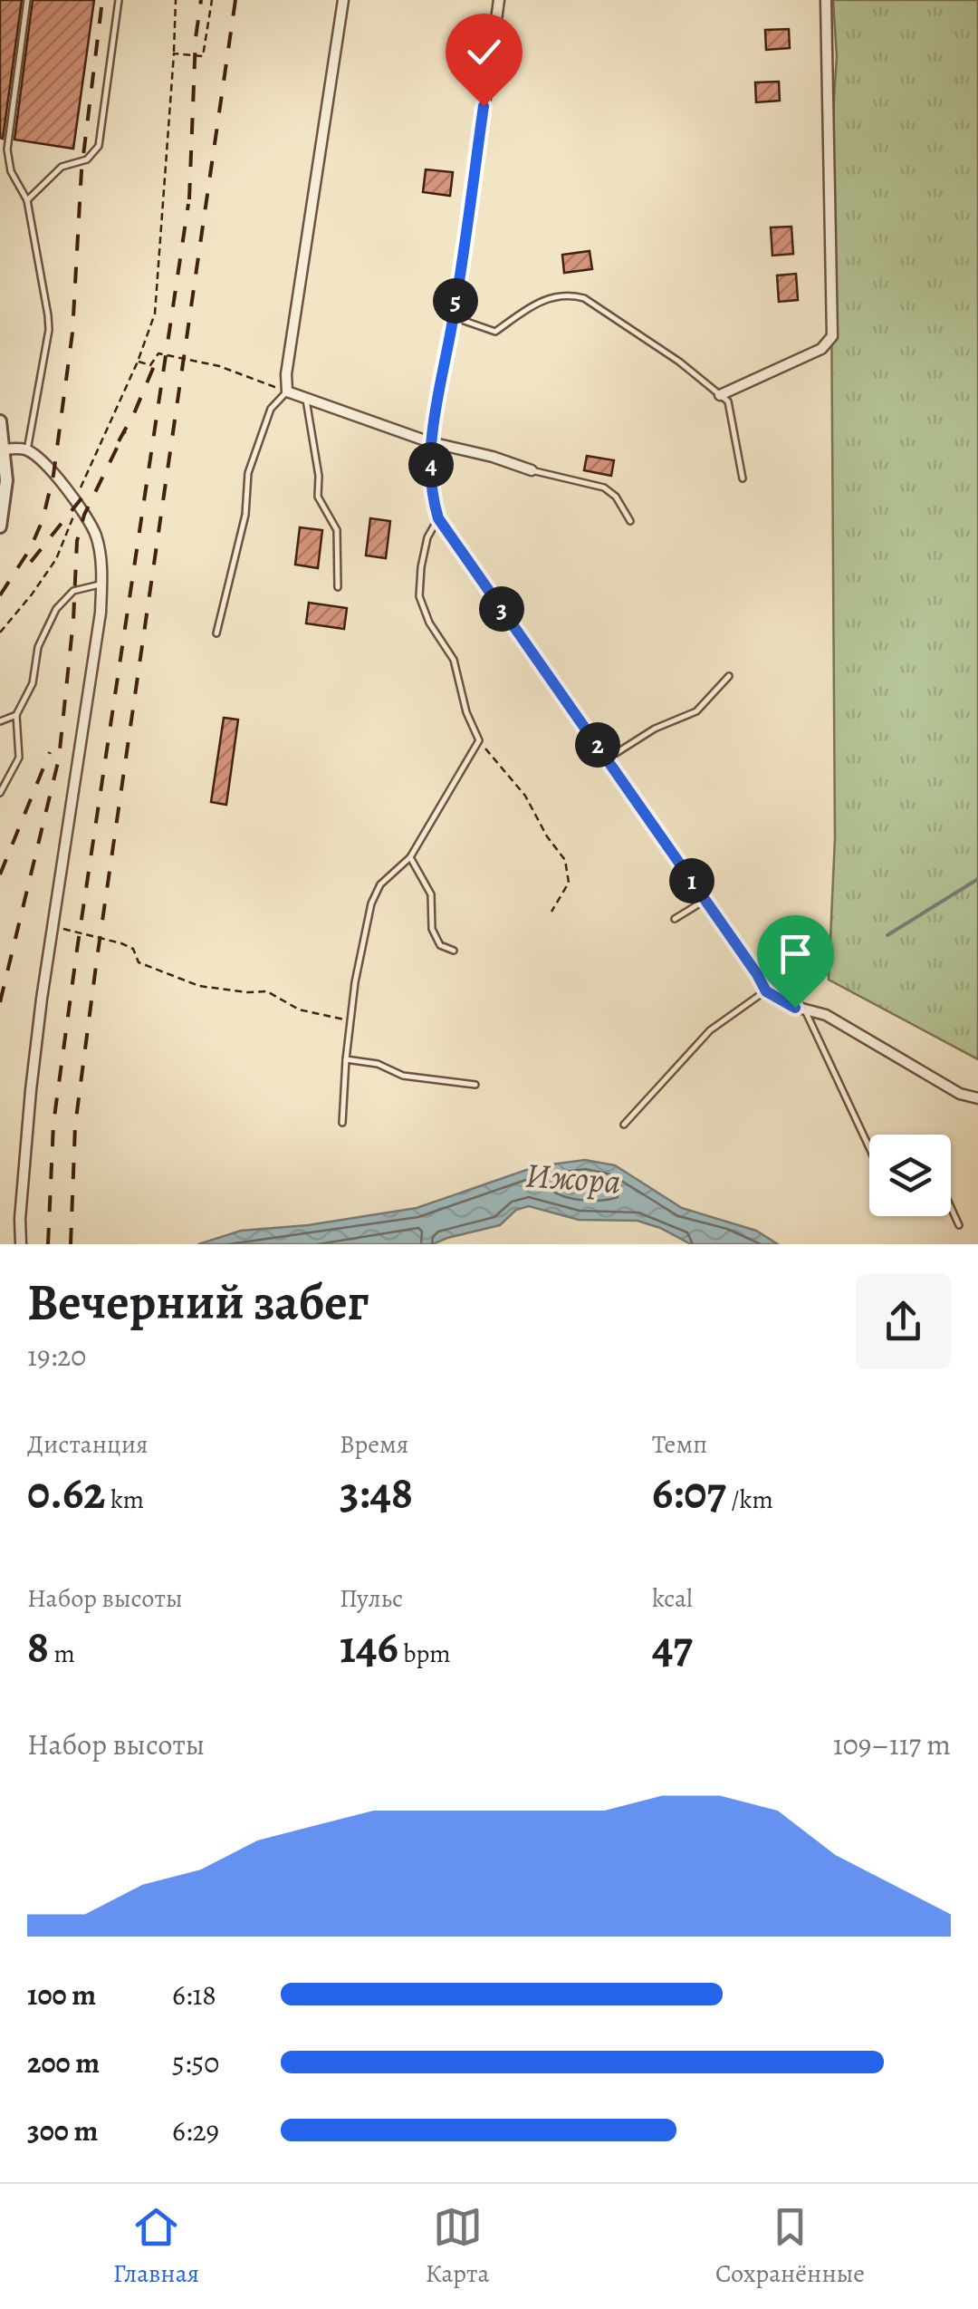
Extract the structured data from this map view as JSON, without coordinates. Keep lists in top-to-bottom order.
{
  "water": ["Ижора"],
  "page": {
    "pins": [
      "5",
      "4",
      "3",
      "2",
      "1"
    ],
    "heading": ["Вечерний забег", "19:20"],
    "stats": [
      ["Дистанция", "0.62 km"],
      ["Время", "3:48"],
      ["Темп", "6:07 /km"],
      ["Набор высоты", "8 m"],
      ["Пульс", "146 bpm"],
      ["kcal", "47"]
    ],
    "chart": ["Набор высоты", "109–117 m"],
    "list": [
      {
        "name": "100 m",
        "note": "6:18"
      },
      {
        "name": "200 m",
        "note": "5:50"
      },
      {
        "name": "300 m",
        "note": "6:29"
      }
    ],
    "tabs": ["Главная", "Карта", "Сохранённые"]
  }
}
